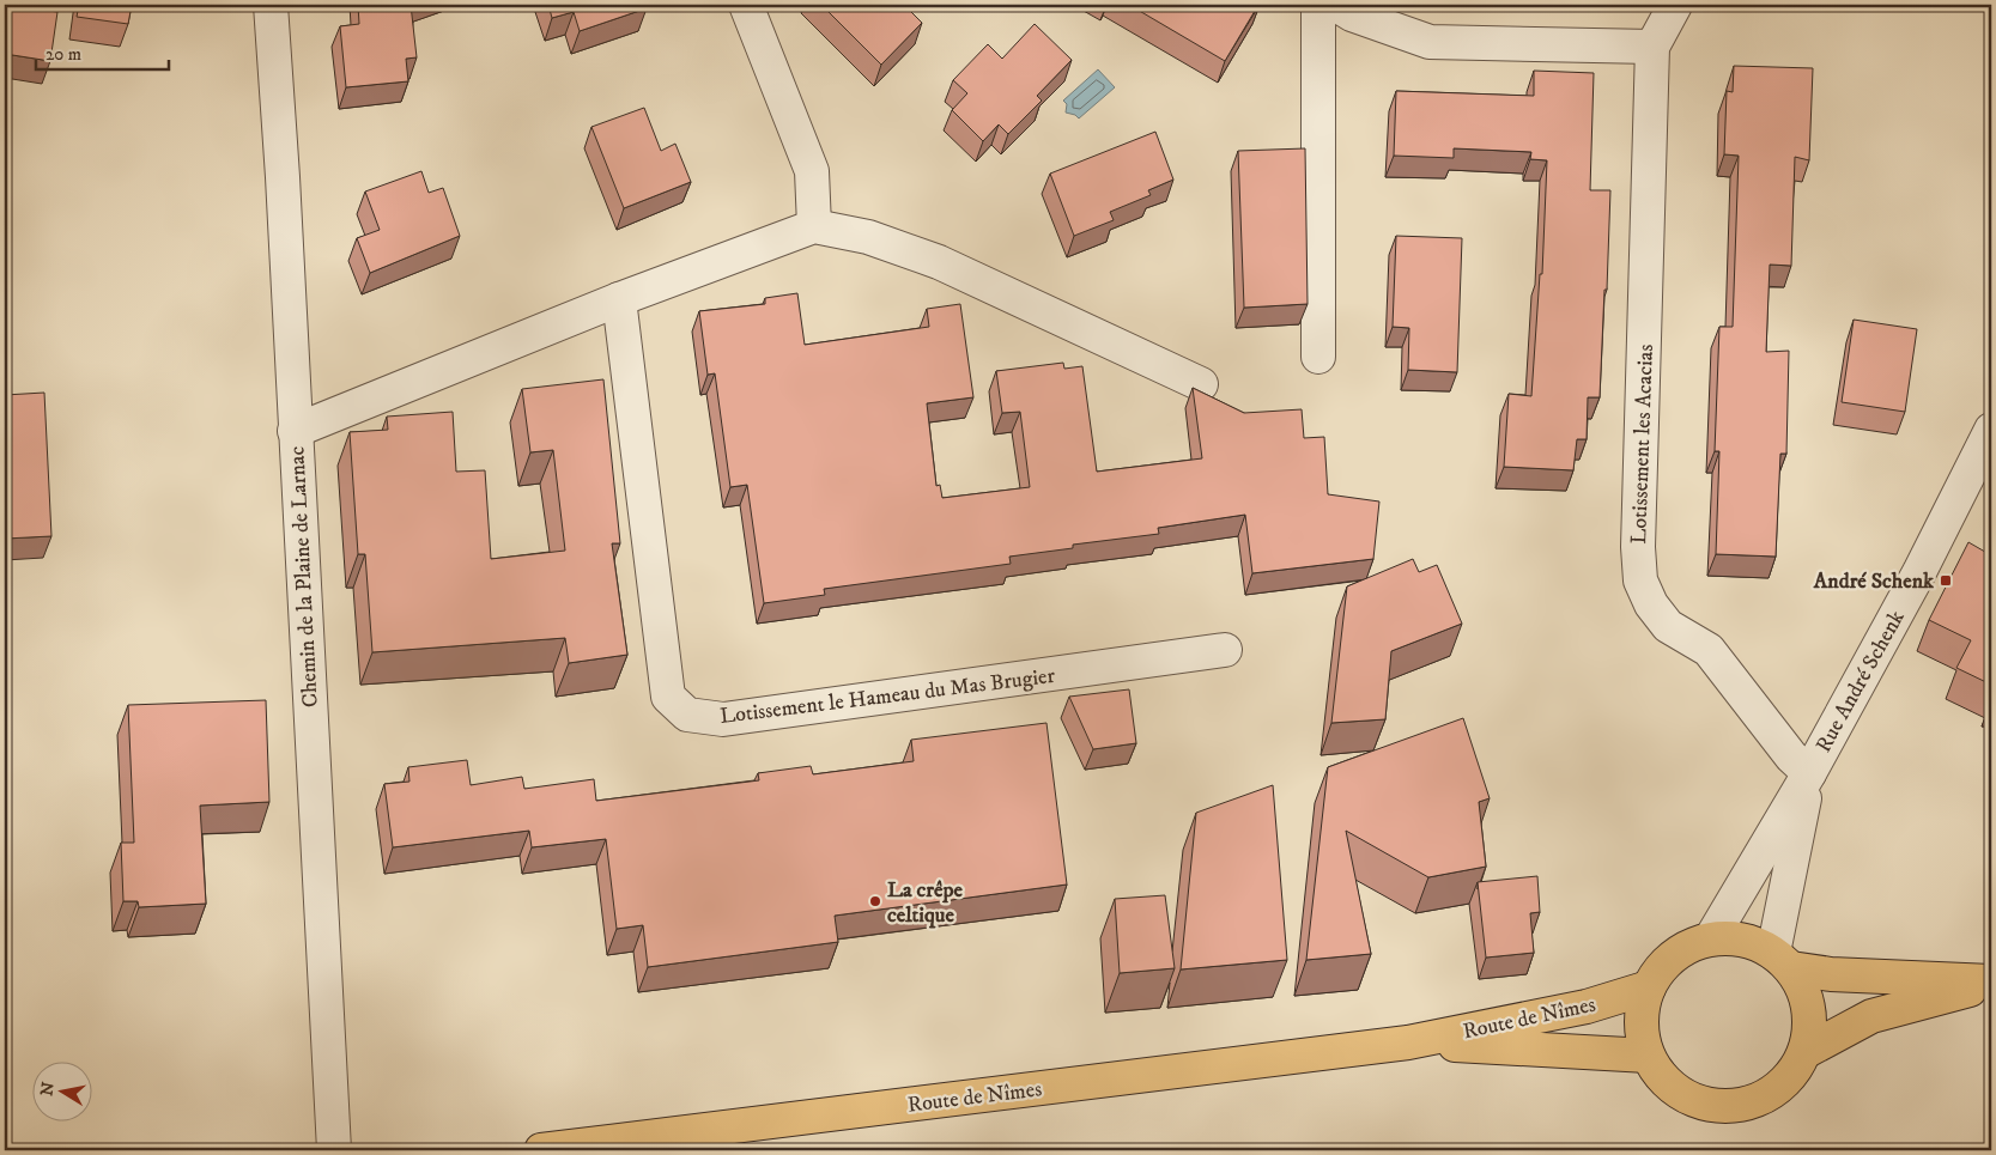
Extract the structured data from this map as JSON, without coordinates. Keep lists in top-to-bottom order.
{
  "streets": {
    "main road": ["Route de Nîmes"],
    "street": [
      "Lotissement les Acacias",
      "Chemin de la Plaine de Larnac",
      "Rue André Schenk",
      "Lotissement le Hameau du Mas Brugier"
    ]
  },
  "crossings": [
    ["Lotissement les Acacias", "Rue André Schenk"],
    ["Rue André Schenk", "Route de Nîmes"]
  ],
  "places": {
    "transit": ["André Schenk"],
    "other": ["La crêpe celtique"]
  },
  "scale_bar": "20 m",
  "north": "left"
}
